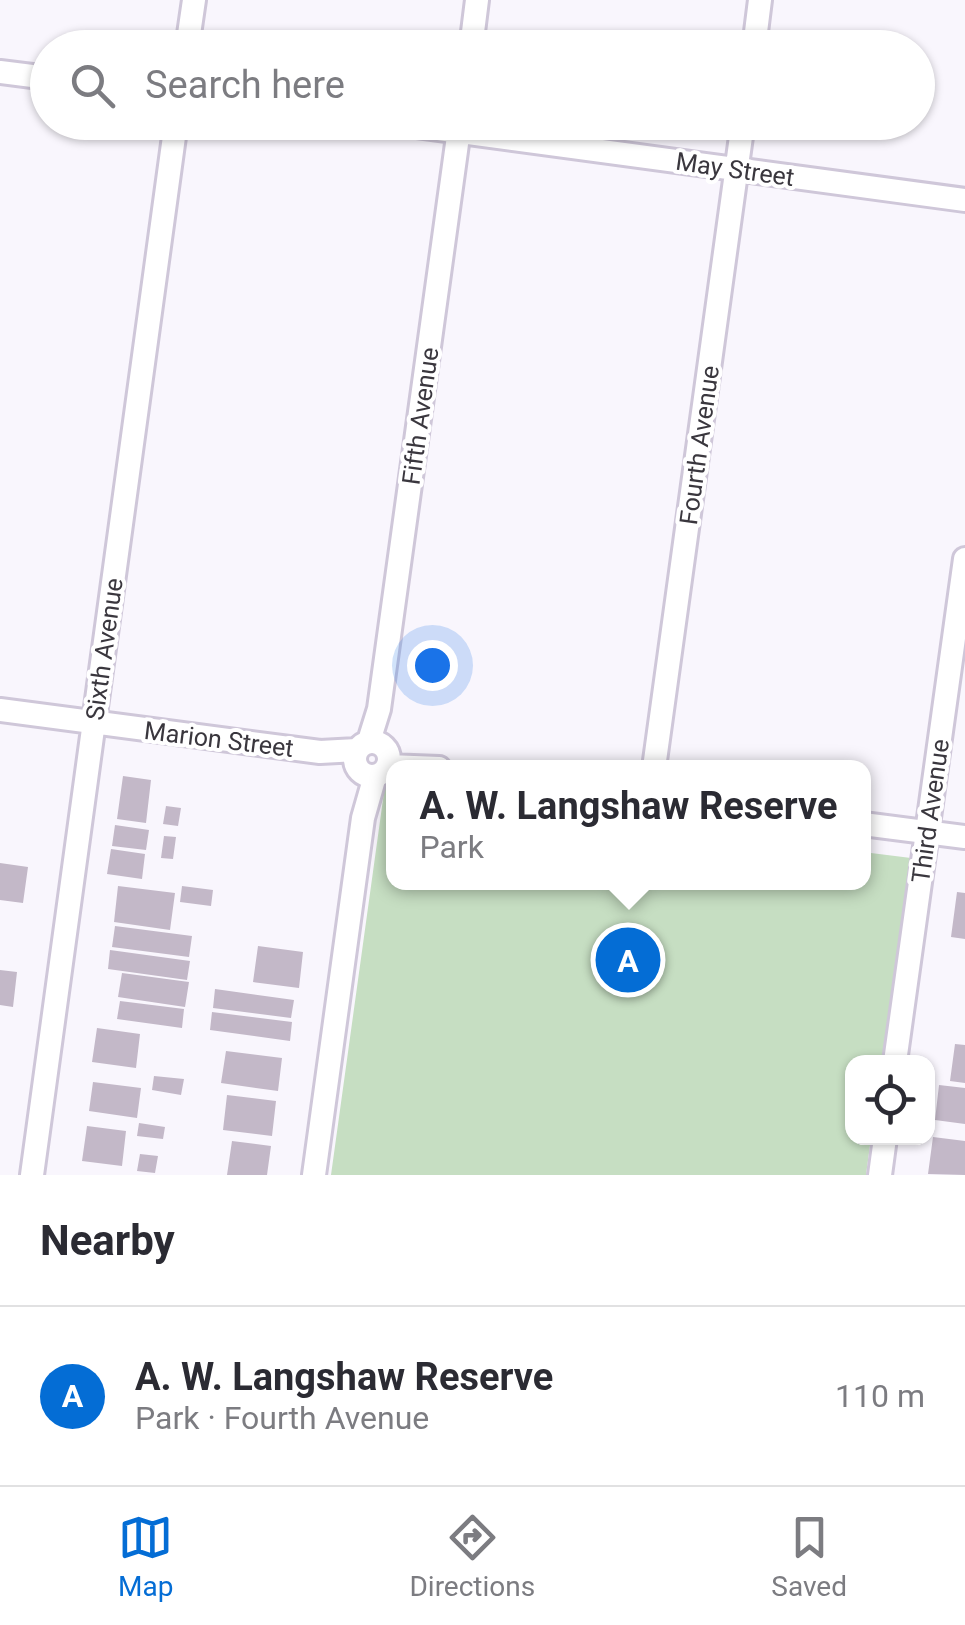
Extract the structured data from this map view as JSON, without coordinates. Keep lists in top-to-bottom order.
{
  "streets": {
    "street": [
      "May Street",
      "Fifth Avenue",
      "Fourth Avenue",
      "Sixth Avenue",
      "Marion Street",
      "Third Avenue"
    ]
  },
  "crossings": [
    ["May Street", "Fourth Avenue"],
    ["Fifth Avenue", "Marion Street"],
    ["Sixth Avenue", "Marion Street"]
  ],
  "page": {
    "search": "Search here",
    "popup": ["A. W. Langshaw Reserve", "Park"],
    "pins": "A",
    "heading": "Nearby",
    "list": [
      {
        "mark": "A",
        "name": "A. W. Langshaw Reserve",
        "note": "Park · Fourth Avenue",
        "value": "110 m"
      }
    ],
    "nav": ["Map", "Directions", "Saved"]
  }
}
